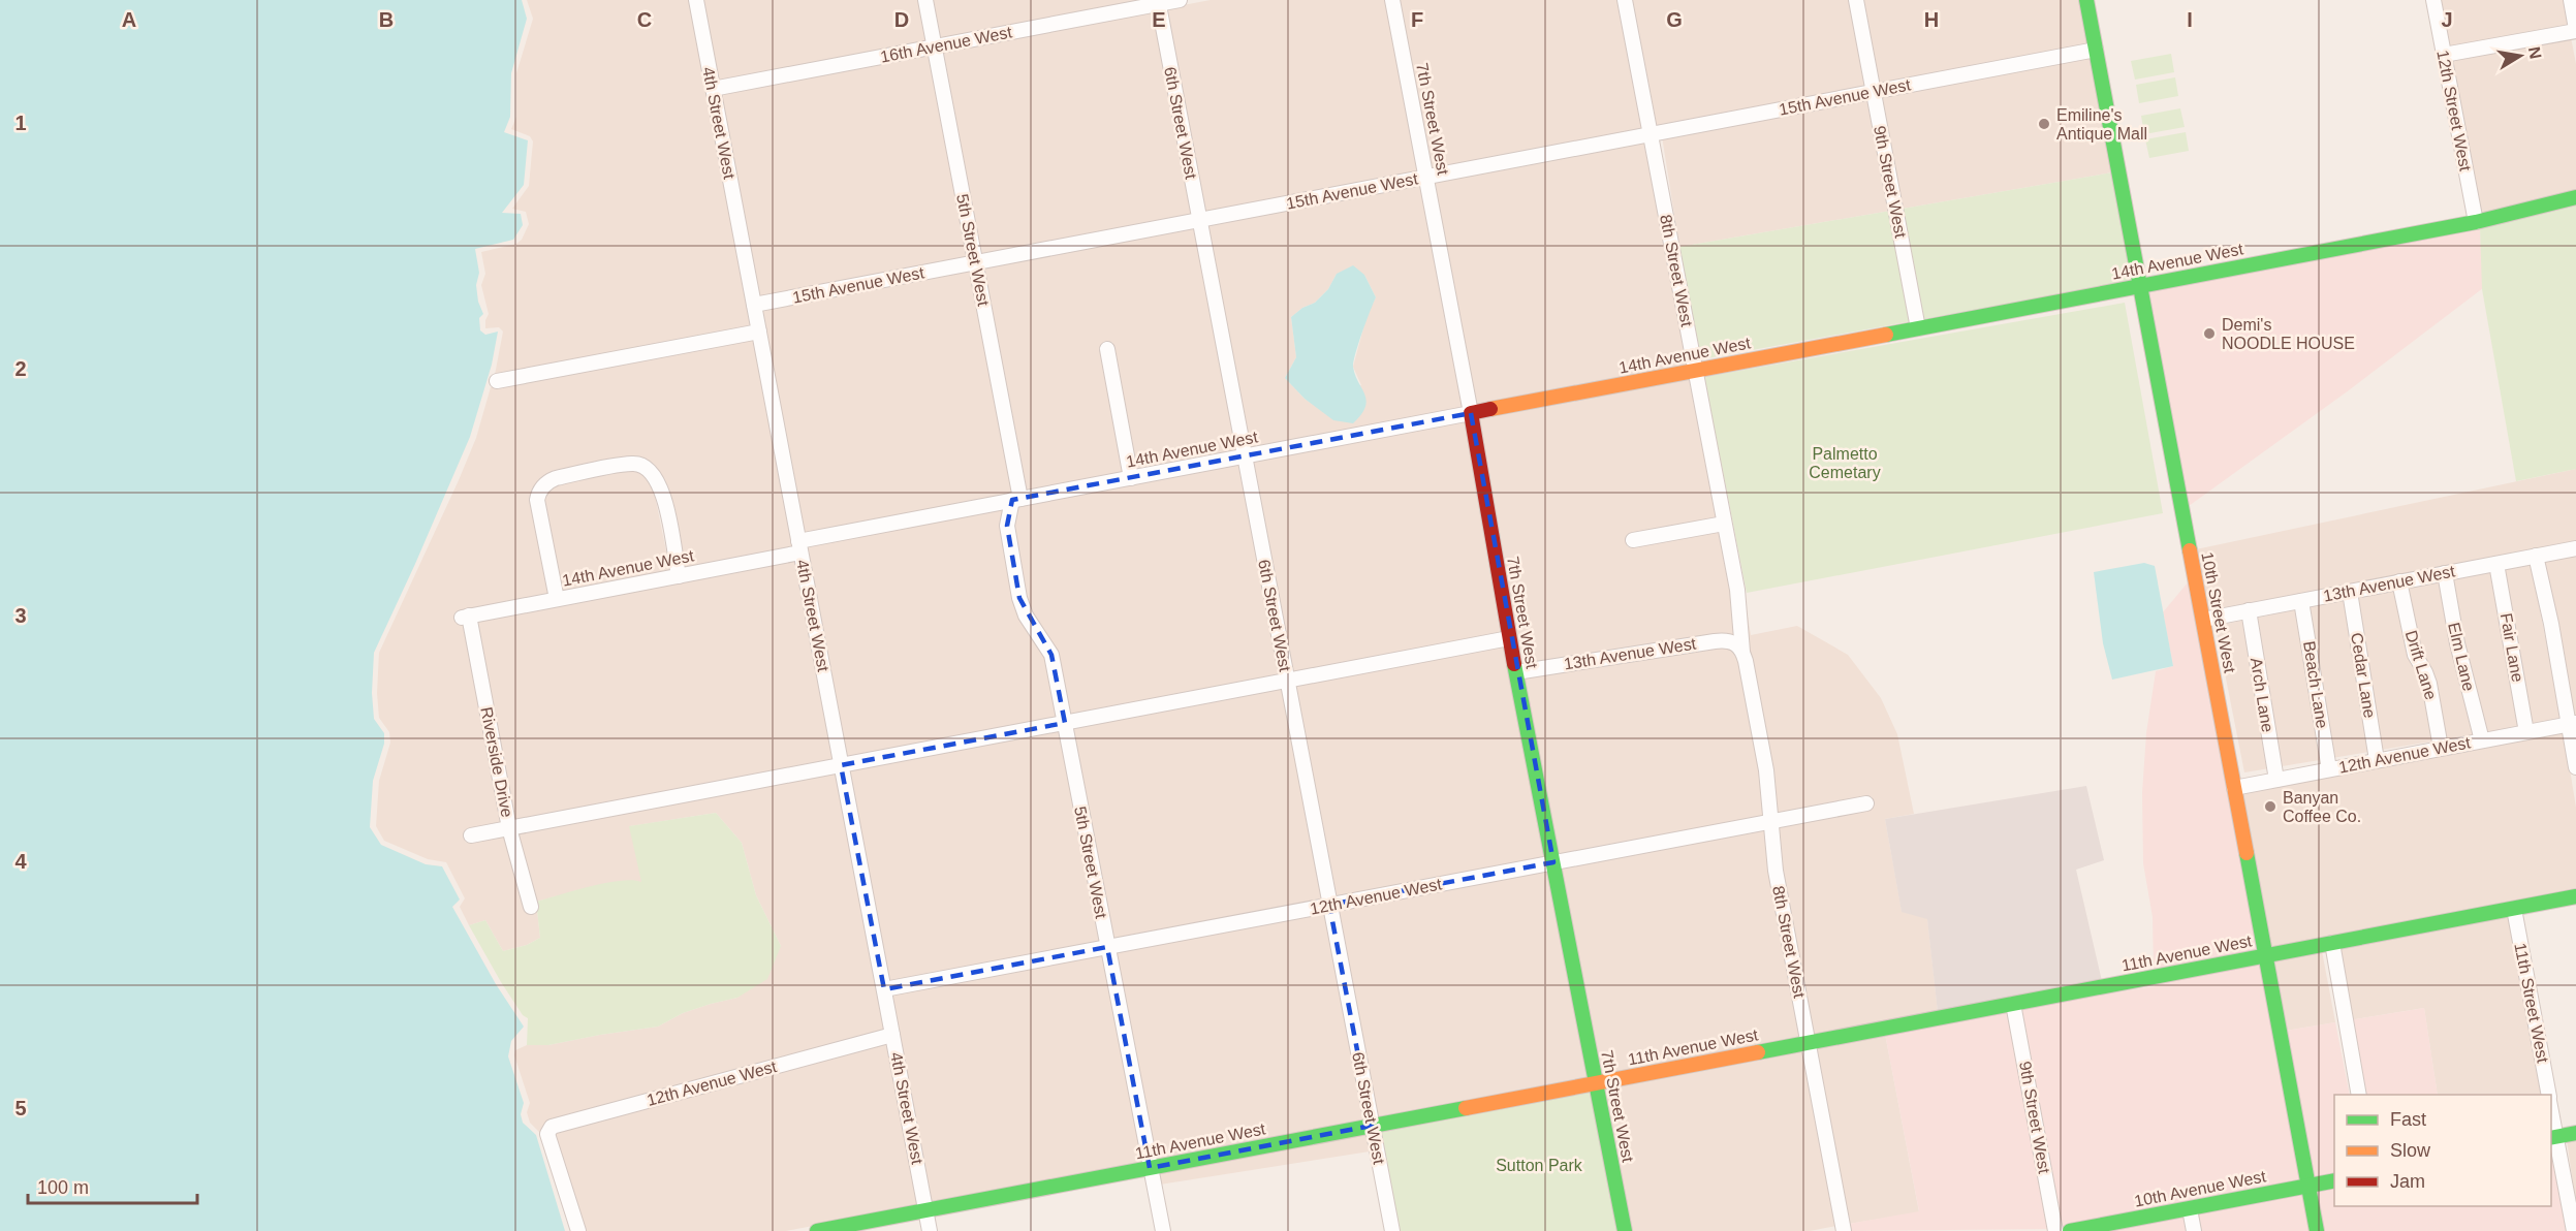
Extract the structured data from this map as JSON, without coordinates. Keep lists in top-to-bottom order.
{
  "streets": {
    "street": [
      "16th Avenue West",
      "15th Avenue West",
      "12th Street West",
      "7th Street West",
      "4th Street West",
      "6th Street West",
      "9th Street West",
      "5th Street West",
      "14th Avenue West",
      "8th Street West",
      "13th Avenue West",
      "10th Street West",
      "Fair Lane",
      "Elm Lane",
      "Drift Lane",
      "Cedar Lane",
      "Beach Lane",
      "Arch Lane",
      "12th Avenue West",
      "Riverside Drive",
      "11th Avenue West",
      "11th Street West",
      "10th Avenue West"
    ]
  },
  "crossings": [
    ["16th Avenue West", "4th Street West"],
    ["16th Avenue West", "6th Street West"],
    ["16th Avenue West", "5th Street West"],
    ["15th Avenue West", "7th Street West"],
    ["15th Avenue West", "4th Street West"],
    ["15th Avenue West", "6th Street West"],
    ["15th Avenue West", "9th Street West"],
    ["15th Avenue West", "5th Street West"],
    ["15th Avenue West", "8th Street West"],
    ["15th Avenue West", "10th Street West"],
    ["12th Street West", "14th Avenue West"],
    ["7th Street West", "14th Avenue West"],
    ["7th Street West", "13th Avenue West"],
    ["7th Street West", "12th Avenue West"],
    ["7th Street West", "11th Avenue West"],
    ["4th Street West", "14th Avenue West"],
    ["4th Street West", "12th Avenue West"],
    ["4th Street West", "11th Avenue West"],
    ["6th Street West", "14th Avenue West"],
    ["6th Street West", "12th Avenue West"],
    ["6th Street West", "11th Avenue West"],
    ["9th Street West", "14th Avenue West"],
    ["9th Street West", "11th Avenue West"],
    ["5th Street West", "14th Avenue West"],
    ["5th Street West", "12th Avenue West"],
    ["5th Street West", "11th Avenue West"],
    ["14th Avenue West", "8th Street West"],
    ["14th Avenue West", "10th Street West"],
    ["14th Avenue West", "Riverside Drive"],
    ["8th Street West", "13th Avenue West"],
    ["8th Street West", "12th Avenue West"],
    ["8th Street West", "11th Avenue West"],
    ["13th Avenue West", "10th Street West"],
    ["13th Avenue West", "Fair Lane"],
    ["13th Avenue West", "Elm Lane"],
    ["13th Avenue West", "Drift Lane"],
    ["13th Avenue West", "Cedar Lane"],
    ["13th Avenue West", "Beach Lane"],
    ["13th Avenue West", "Arch Lane"],
    ["10th Street West", "12th Avenue West"],
    ["10th Street West", "11th Avenue West"],
    ["10th Street West", "10th Avenue West"],
    ["Fair Lane", "12th Avenue West"],
    ["Elm Lane", "12th Avenue West"],
    ["Drift Lane", "12th Avenue West"],
    ["Cedar Lane", "12th Avenue West"],
    ["Beach Lane", "12th Avenue West"],
    ["Arch Lane", "12th Avenue West"],
    ["11th Avenue West", "11th Street West"]
  ],
  "parks": ["Palmetto Cemetary", "Sutton Park"],
  "places": ["Emiline's Antique Mall", "Demi's NOODLE HOUSE", "Banyan Coffee Co."],
  "legend": ["Fast", "Slow", "Jam"],
  "scale_bar": "100 m",
  "north": "right",
  "grid": {
    "columns": [
      "A",
      "B",
      "C",
      "D",
      "E",
      "F",
      "G",
      "H",
      "I",
      "J"
    ],
    "rows": [
      "1",
      "2",
      "3",
      "4",
      "5"
    ]
  }
}
